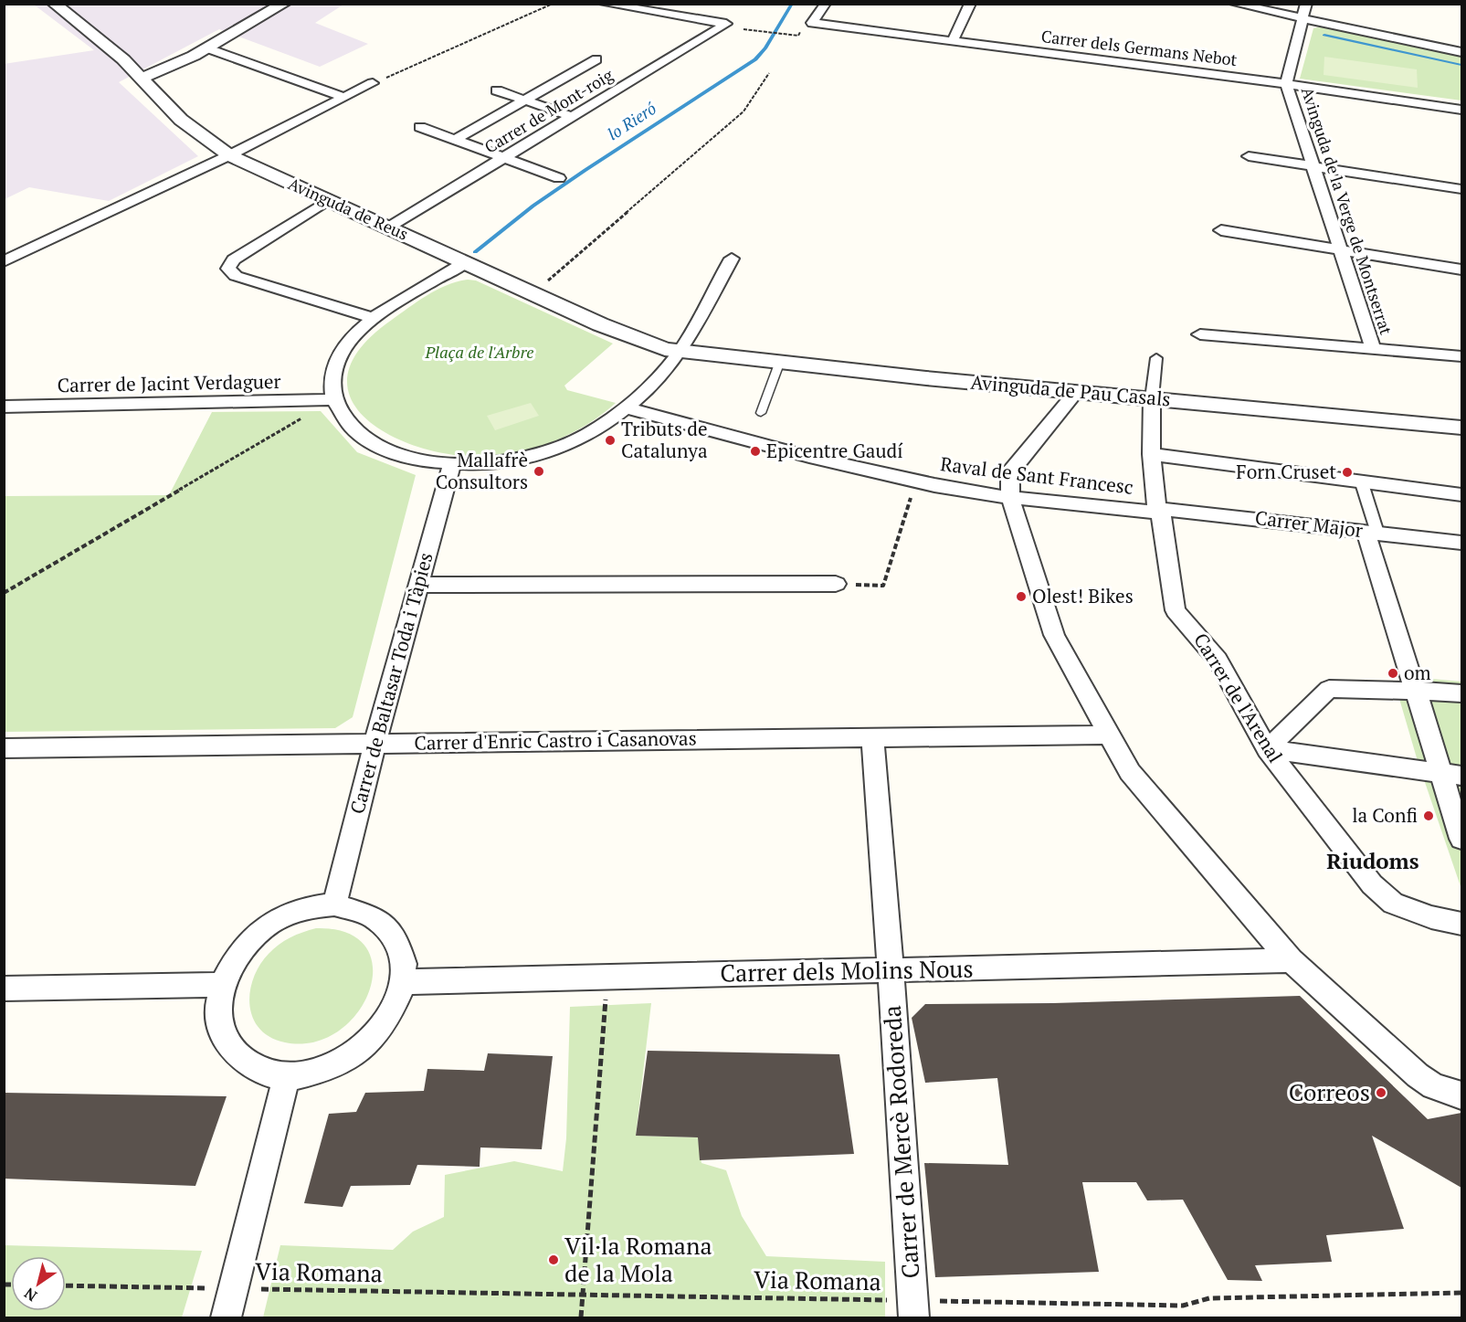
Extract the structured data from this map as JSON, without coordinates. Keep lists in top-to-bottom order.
{
  "streets": {
    "street": [
      "Carrer dels Germans Nebot",
      "Carrer de Mont-roig",
      "Avinguda de Reus",
      "Avinguda de la Verge de Montserrat",
      "Carrer de Jacint Verdaguer",
      "Avinguda de Pau Casals",
      "Raval de Sant Francesc",
      "Carrer Major",
      "Carrer de Baltasar Toda i Tàpies",
      "Carrer de l'Arenal",
      "Carrer d'Enric Castro i Casanovas",
      "Carrer dels Molins Nous",
      "Carrer de Mercè Rodoreda"
    ],
    "path": ["Via Romana"]
  },
  "crossings": [
    ["Carrer dels Germans Nebot", "Avinguda de la Verge de Montserrat"],
    ["Carrer de Mont-roig", "Avinguda de Reus"],
    ["Avinguda de Reus", "Avinguda de Pau Casals"],
    ["Avinguda de Pau Casals", "Carrer de l'Arenal"],
    ["Raval de Sant Francesc", "Carrer Major"],
    ["Raval de Sant Francesc", "Carrer de l'Arenal"],
    ["Carrer Major", "Carrer de l'Arenal"],
    ["Carrer de Baltasar Toda i Tàpies", "Carrer d'Enric Castro i Casanovas"],
    ["Carrer de Baltasar Toda i Tàpies", "Carrer dels Molins Nous"],
    ["Carrer d'Enric Castro i Casanovas", "Carrer de Mercè Rodoreda"],
    ["Carrer dels Molins Nous", "Carrer de Mercè Rodoreda"],
    ["Carrer de Mercè Rodoreda", "Via Romana"]
  ],
  "districts": ["Riudoms"],
  "water": ["lo Rieró"],
  "parks": ["Plaça de l'Arbre"],
  "places": [
    "Tributs de Catalunya",
    "Epicentre Gaudí",
    "Mallafrè Consultors",
    "Forn Cruset",
    "Olest! Bikes",
    "om",
    "la Confi",
    "Correos",
    "Vil·la Romana de la Mola"
  ],
  "north": "bottom left"
}
